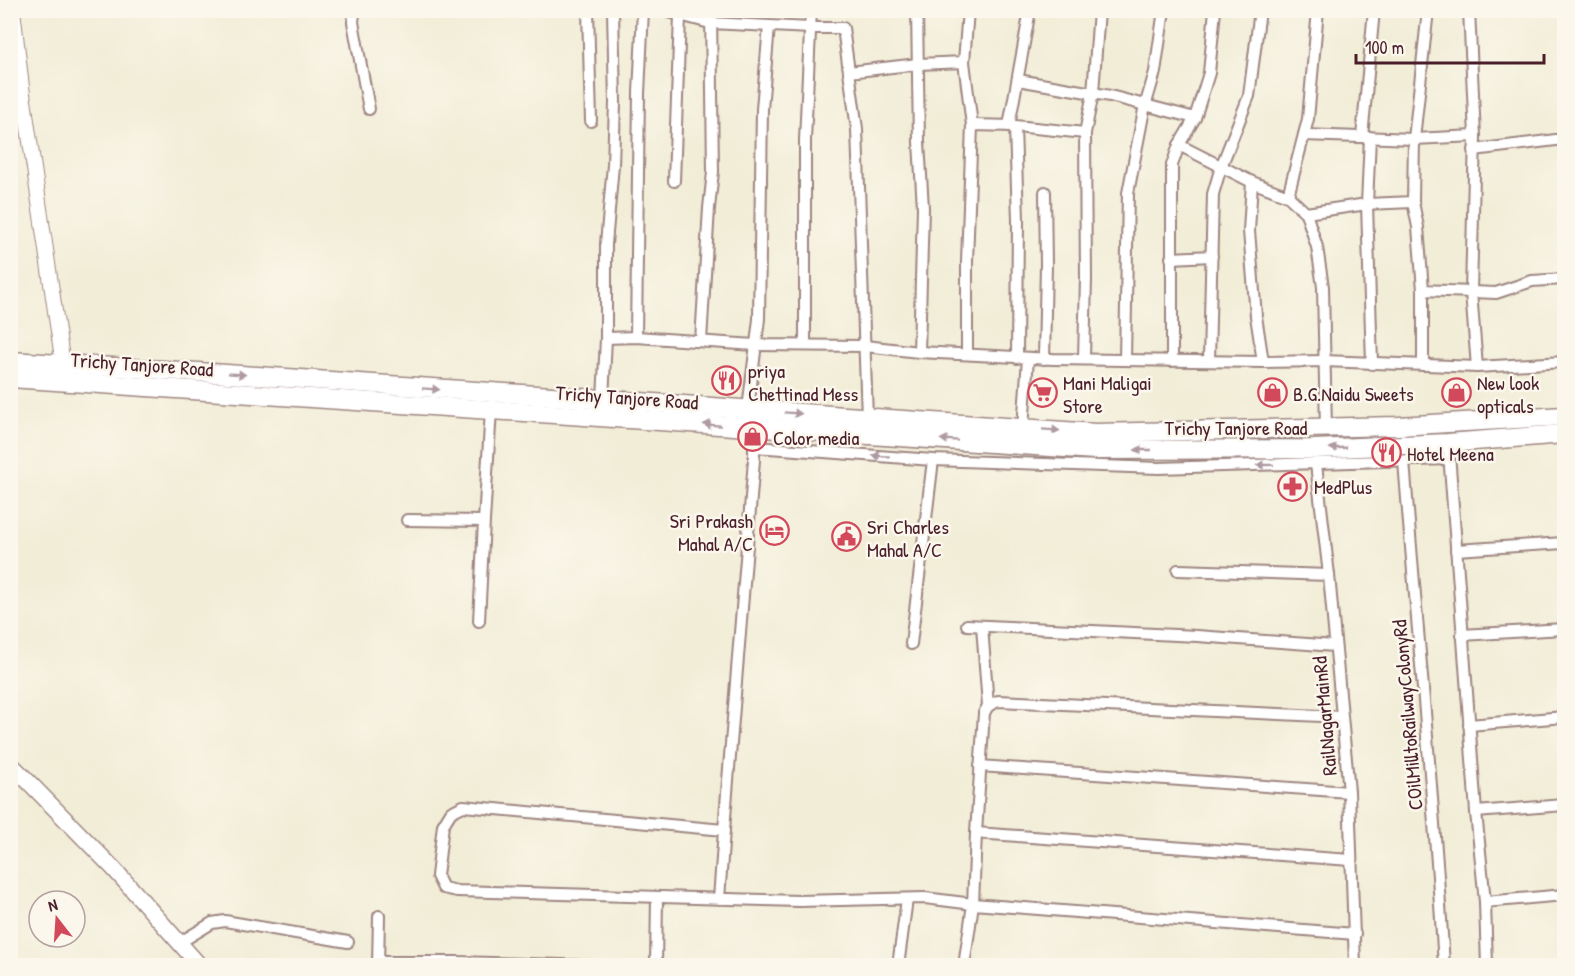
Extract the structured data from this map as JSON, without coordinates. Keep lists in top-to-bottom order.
{
  "streets": {
    "highway": ["Trichy Tanjore Road"],
    "street": ["COilMilltoRailwayColonyRd", "RailNagarMainRd"]
  },
  "places": {
    "restaurant": ["priya Chettinad Mess", "Hotel Meena"],
    "supermarket": ["Mani Maligai Store"],
    "shop": ["B.G.Naidu Sweets", "New look opticals", "Color media"],
    "pharmacy": ["MedPlus"],
    "hotel": ["Sri Prakash Mahal A/C"],
    "public building": ["Sri Charles Mahal A/C"]
  },
  "scale_bar": "100 m",
  "north": "top"
}
